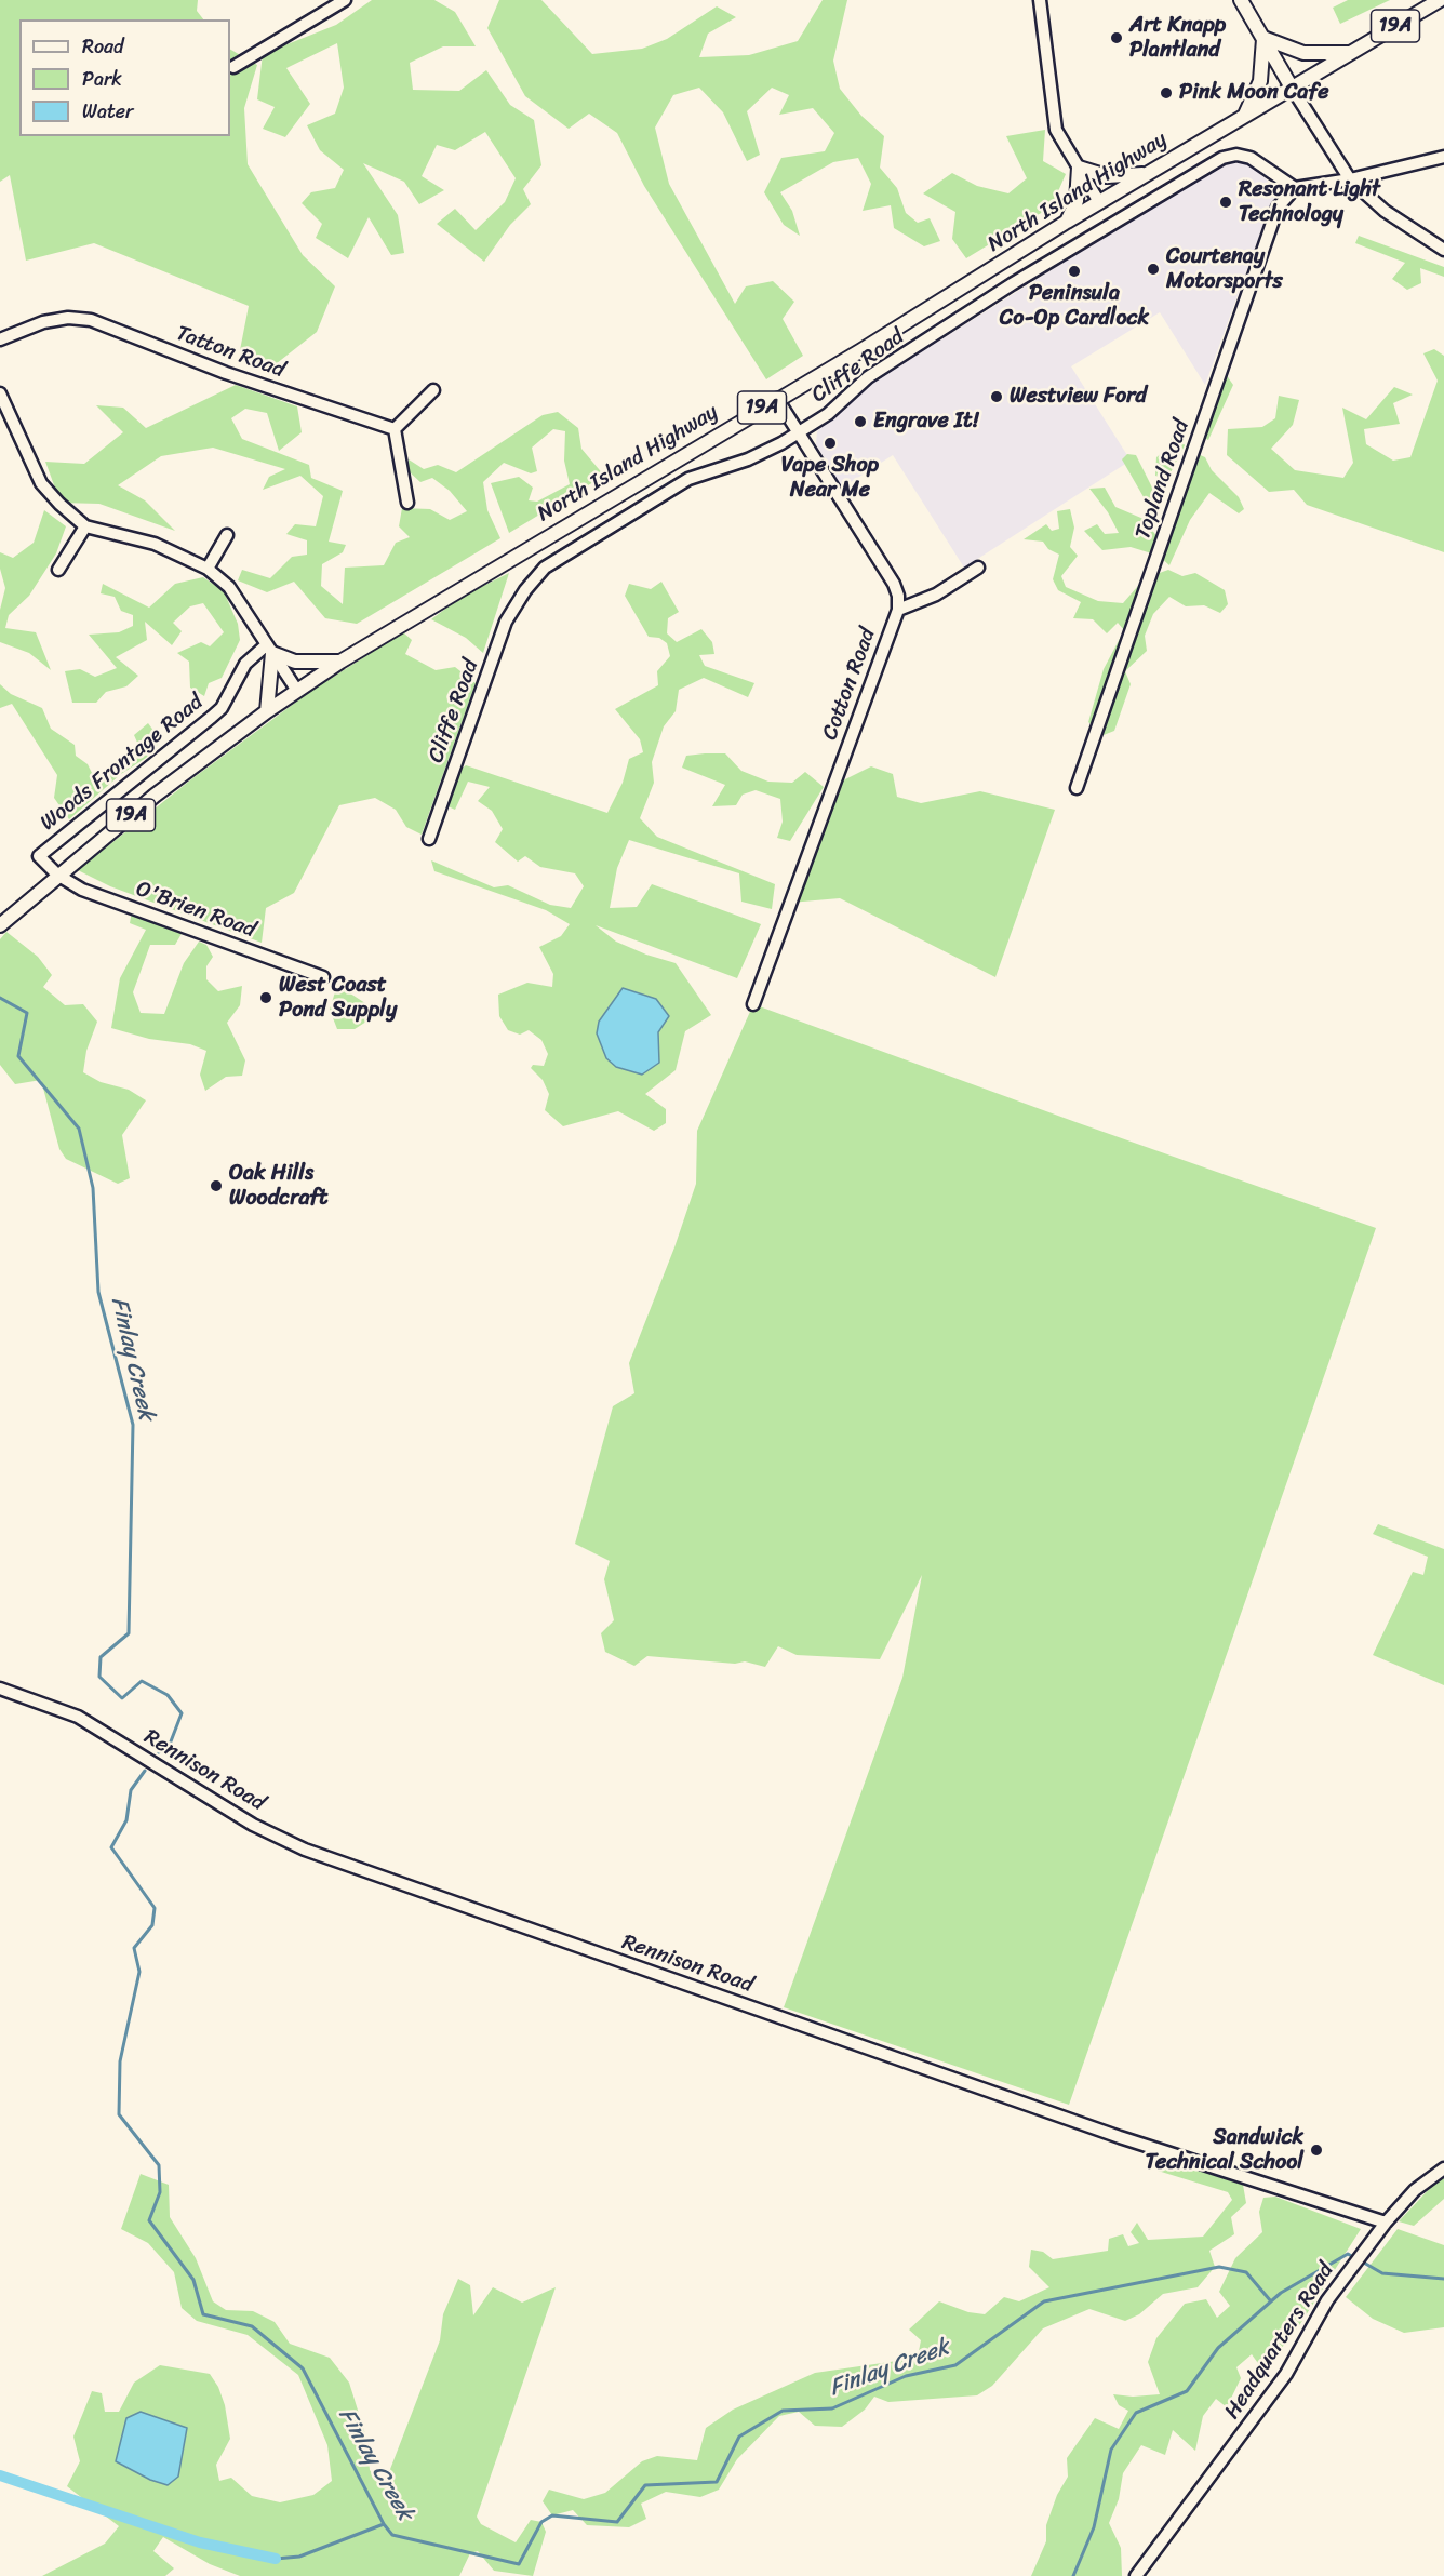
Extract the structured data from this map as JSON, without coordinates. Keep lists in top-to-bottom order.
{
  "streets": {
    "main road": ["19A", "North Island Highway"],
    "street": [
      "Tatton Road",
      "Cliffe Road",
      "Topland Road",
      "Cotton Road",
      "Woods Frontage Road",
      "O'Brien Road",
      "Rennison Road",
      "Headquarters Road"
    ]
  },
  "crossings": [
    ["North Island Highway", "Cotton Road"],
    ["North Island Highway", "Woods Frontage Road"],
    ["North Island Highway", "O'Brien Road"],
    ["Cliffe Road", "Topland Road"],
    ["Cliffe Road", "Cotton Road"],
    ["Woods Frontage Road", "O'Brien Road"],
    ["Rennison Road", "Headquarters Road"]
  ],
  "water": ["Finlay Creek"],
  "places": [
    "Art Knapp Plantland",
    "Pink Moon Cafe",
    "Resonant Light Technology",
    "Courtenay Motorsports",
    "Peninsula Co-Op Cardlock",
    "Westview Ford",
    "Engrave It!",
    "Vape Shop Near Me",
    "West Coast Pond Supply",
    "Oak Hills Woodcraft",
    "Sandwick Technical School"
  ],
  "legend": ["Road", "Park", "Water"]
}
